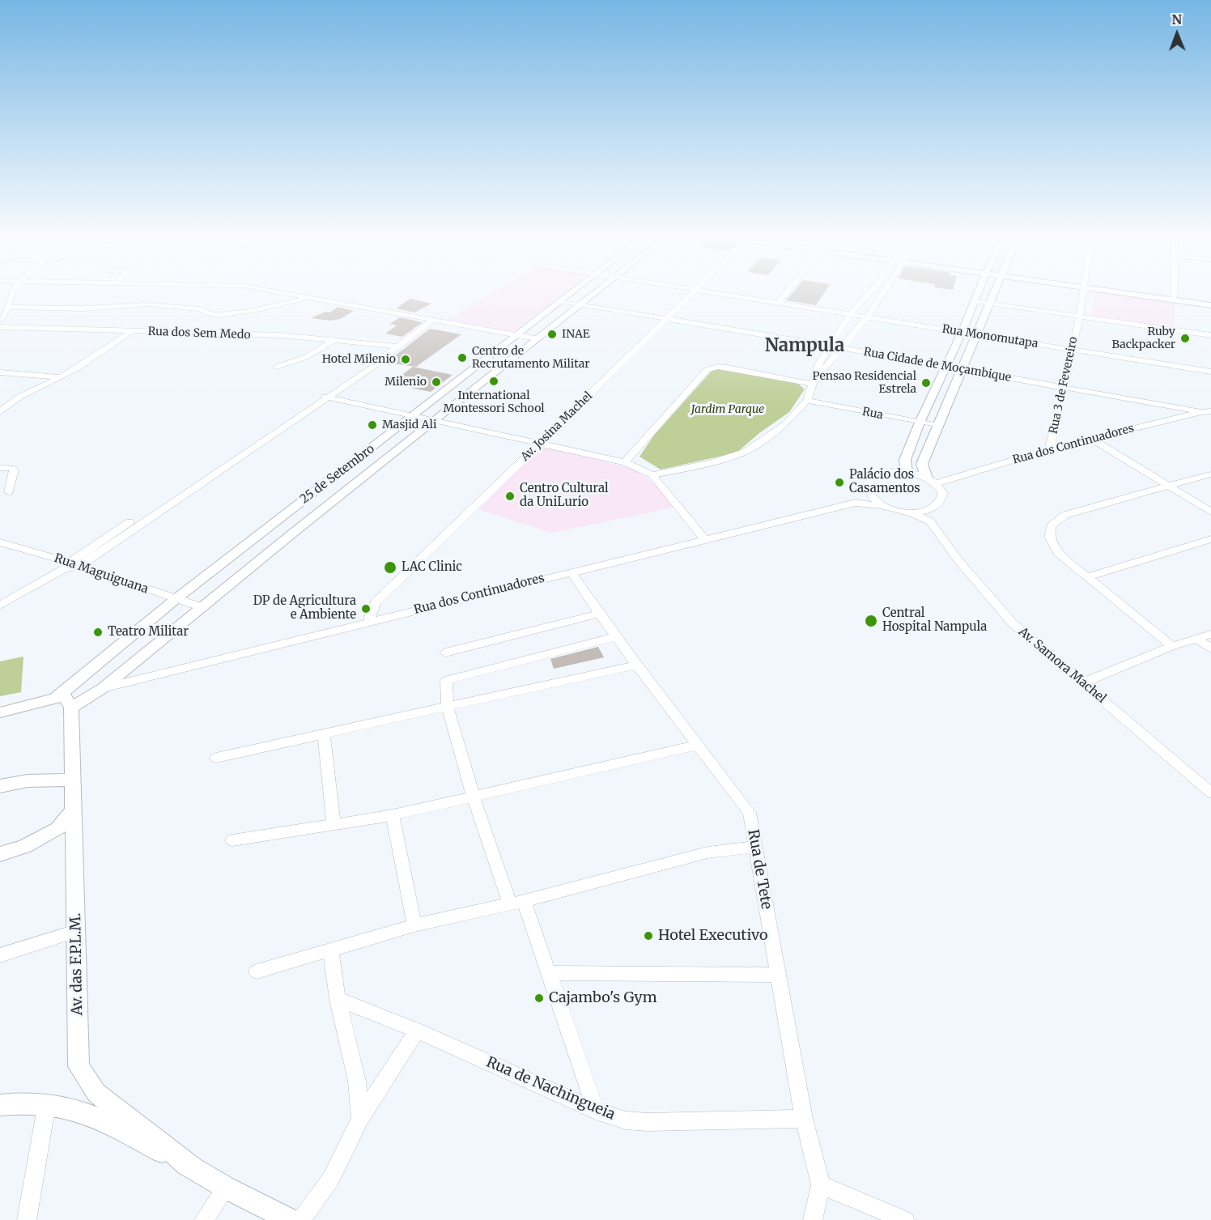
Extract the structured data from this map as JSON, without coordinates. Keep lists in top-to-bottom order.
{
  "streets": {
    "main road": ["25 de Setembro", "Av. das F.P.L.M."],
    "street": [
      "Rua dos Sem Medo",
      "Rua Monomutapa",
      "Rua Cidade de Moçambique",
      "Rua 3 de Fevereiro",
      "Rua",
      "Av. Josina Machel",
      "Rua dos Continuadores",
      "Rua Maguiguana",
      "Av. Samora Machel",
      "Rua de Tete",
      "Rua de Nachingueia"
    ]
  },
  "crossings": [
    ["Rua Monomutapa", "Rua 3 de Fevereiro"],
    ["Rua Cidade de Moçambique", "Rua 3 de Fevereiro"],
    ["Rua Cidade de Moçambique", "Av. Josina Machel"],
    ["Rua Cidade de Moçambique", "Rua dos Continuadores"],
    ["Rua Cidade de Moçambique", "25 de Setembro"],
    ["Rua 3 de Fevereiro", "Rua dos Continuadores"],
    ["Av. Josina Machel", "Rua dos Continuadores"],
    ["Rua dos Continuadores", "25 de Setembro"],
    ["Rua dos Continuadores", "Rua de Tete"],
    ["25 de Setembro", "Rua Maguiguana"],
    ["25 de Setembro", "Av. das F.P.L.M."],
    ["Rua de Tete", "Rua de Nachingueia"]
  ],
  "districts": ["Nampula"],
  "parks": ["Jardim Parque"],
  "places": [
    "INAE",
    "Ruby Backpacker",
    "Centro de Recrutamento Militar",
    "Hotel Milenio",
    "International Montessori School",
    "Milenio",
    "Pensao Residencial Estrela",
    "Masjid Ali",
    "Palácio dos Casamentos",
    "Centro Cultural da UniLurio",
    "LAC Clinic",
    "DP de Agricultura e Ambiente",
    "Central Hospital Nampula",
    "Teatro Militar",
    "Hotel Executivo",
    "Cajambo's Gym"
  ],
  "north": "top"
}
